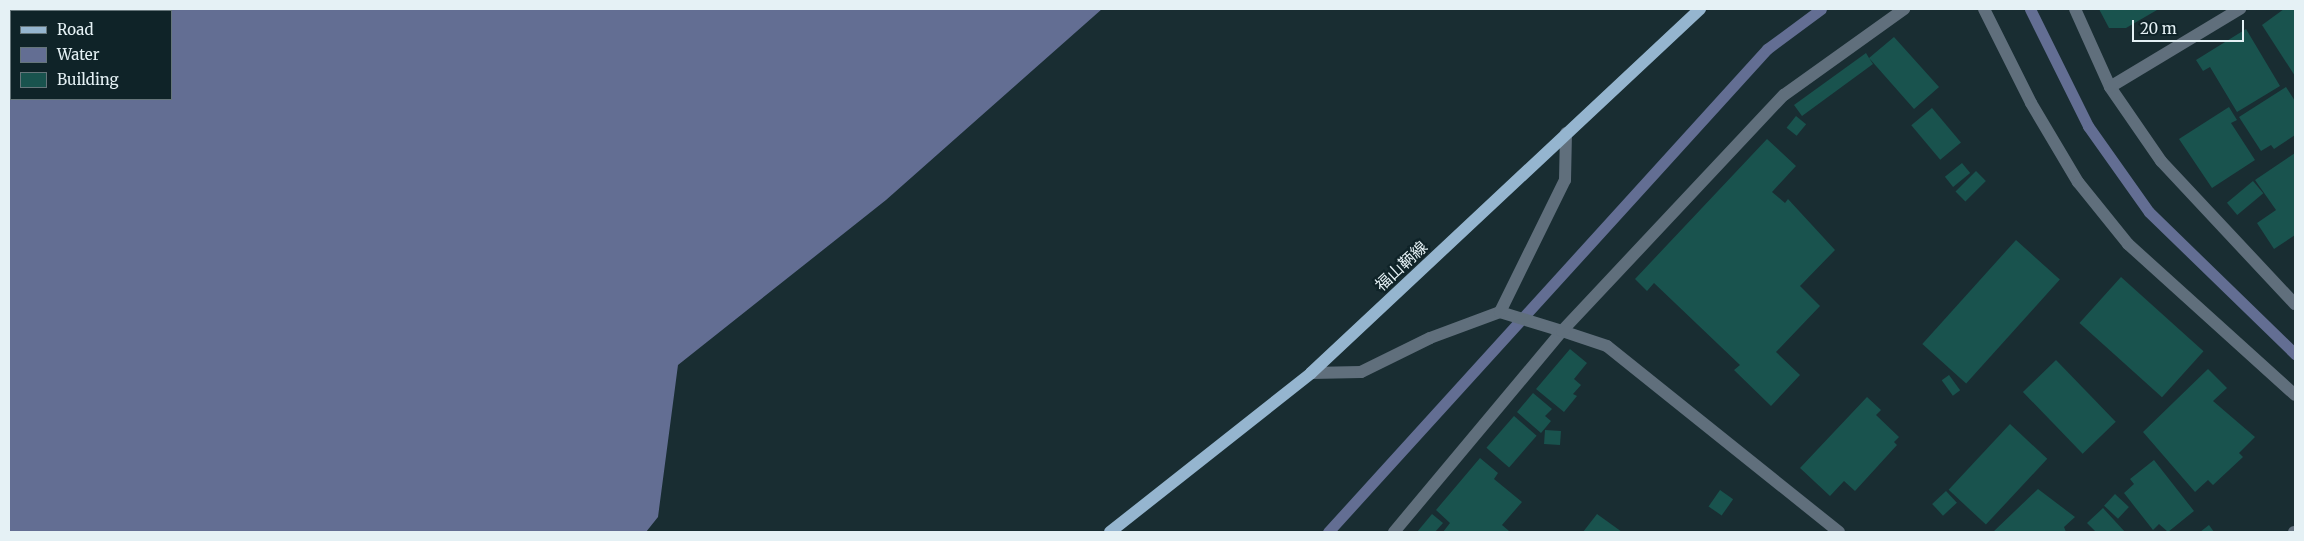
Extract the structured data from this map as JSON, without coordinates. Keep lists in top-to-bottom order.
{
  "streets": {
    "main road": ["福山鞆線"]
  },
  "legend": ["Road", "Water", "Building"],
  "scale_bar": "20 m"
}
